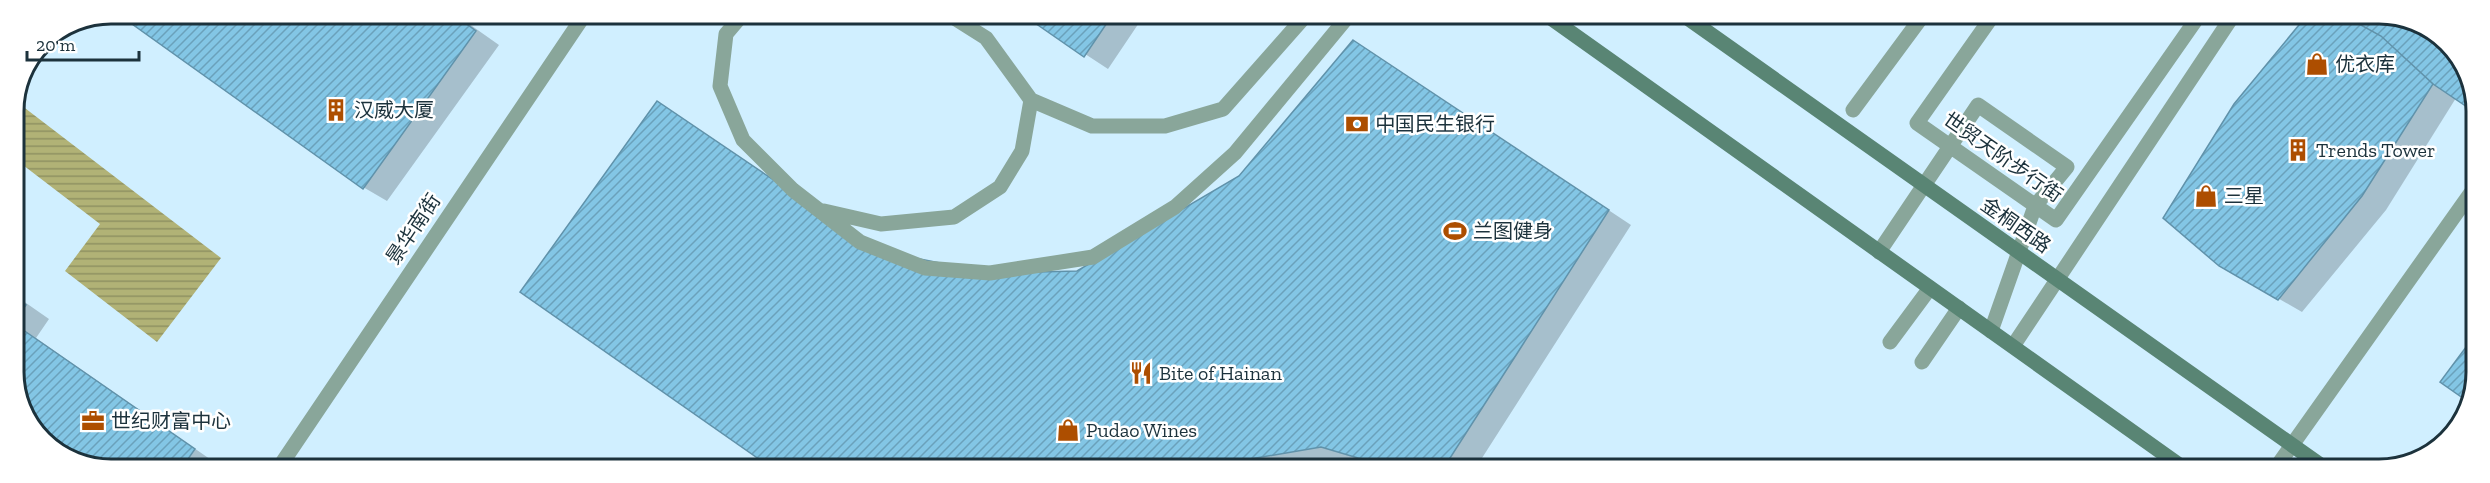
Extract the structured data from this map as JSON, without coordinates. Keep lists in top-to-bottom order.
{
  "streets": {
    "main road": ["金桐西路"],
    "street": ["世贸天阶步行街", "景华南街"]
  },
  "places": {
    "shop": ["优衣库", "三星", "Pudao Wines"],
    "building": ["汉威大厦", "Trends Tower"],
    "bank": ["中国民生银行"],
    "sports": ["兰图健身"],
    "restaurant": ["Bite of Hainan"],
    "office": ["世纪财富中心"]
  },
  "scale_bar": "20 m"
}
